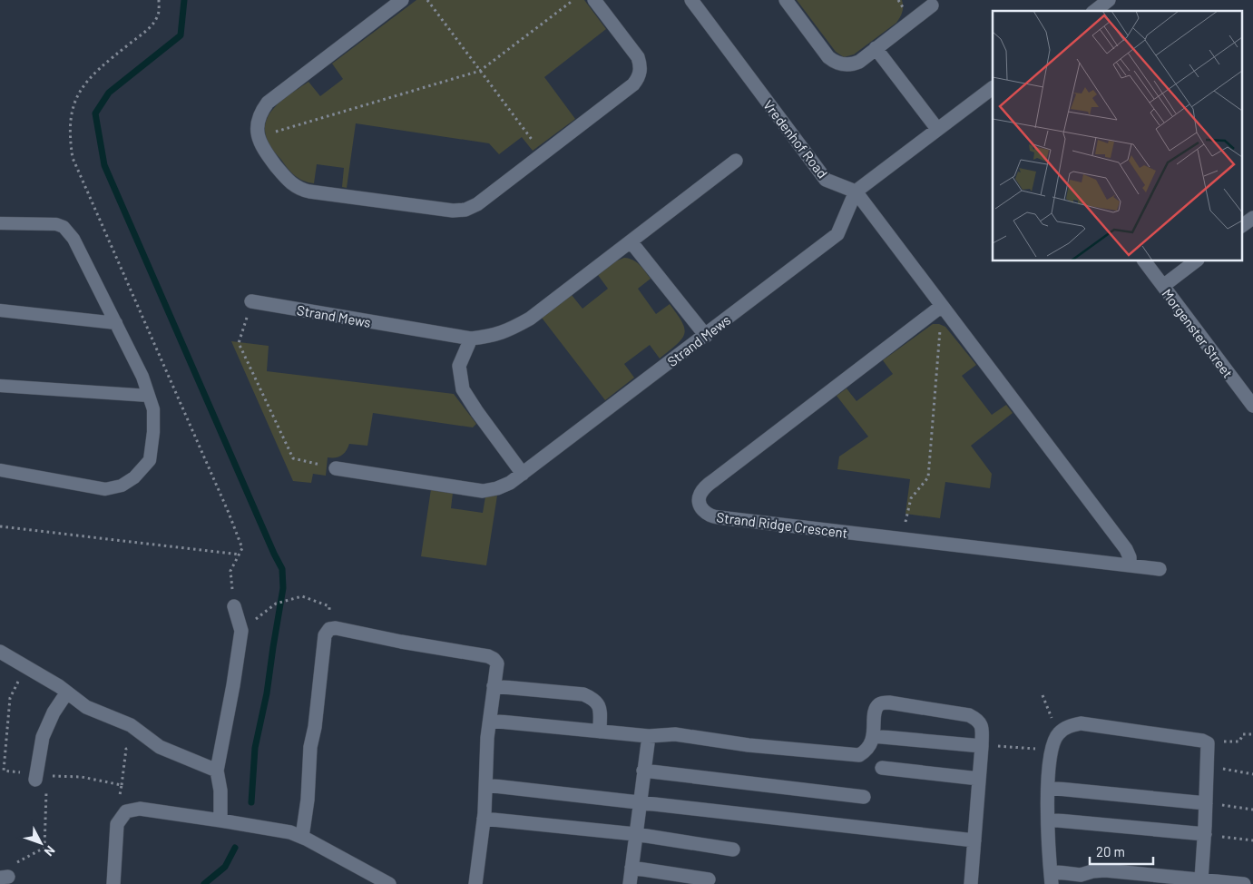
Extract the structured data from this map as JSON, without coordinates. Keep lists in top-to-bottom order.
{
  "streets": {
    "street": [
      "Vredenhof Road",
      "Strand Mews",
      "Morgenster Street",
      "Strand Ridge Crescent"
    ]
  },
  "crossings": [
    ["Vredenhof Road", "Strand Mews"]
  ],
  "scale_bar": "20 m",
  "north": "bottom right"
}
